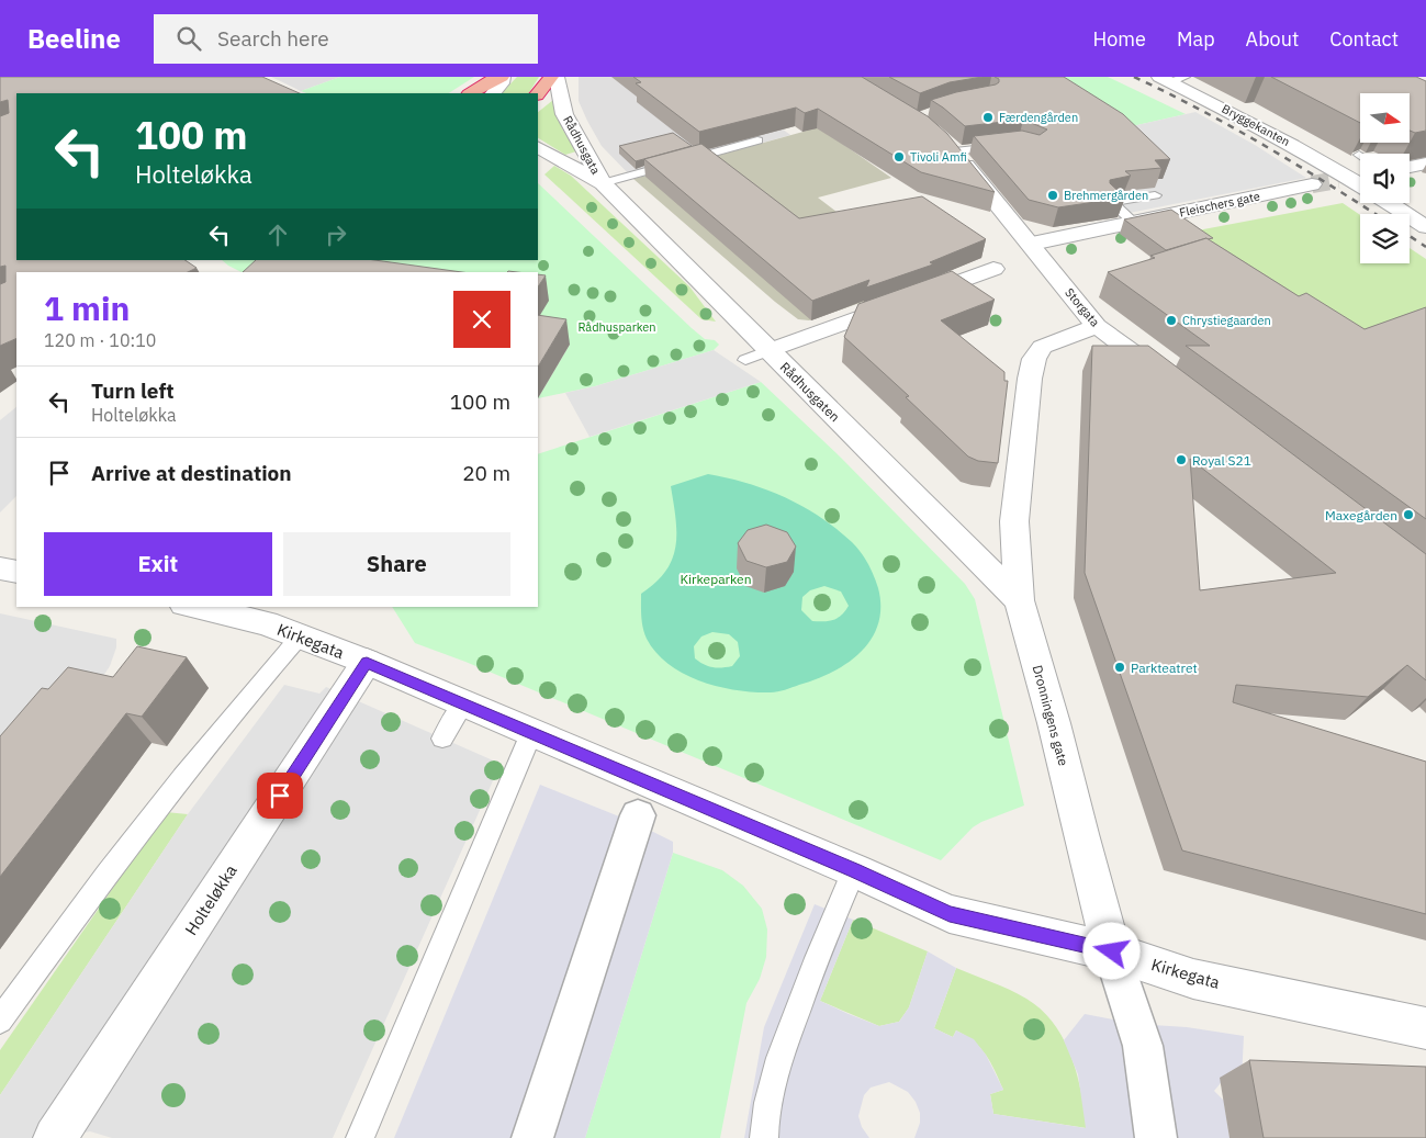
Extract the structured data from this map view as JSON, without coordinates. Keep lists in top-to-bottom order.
{
  "streets": {
    "street": [
      "Bryggekanten",
      "Rådhusgata",
      "Fleischers gate",
      "Storgata",
      "Rådhusgaten",
      "Kirkegata",
      "Dronningens gate",
      "Holteløkka"
    ]
  },
  "crossings": [
    ["Rådhusgata", "Rådhusgaten"],
    ["Fleischers gate", "Storgata"],
    ["Storgata", "Dronningens gate"],
    ["Rådhusgaten", "Dronningens gate"],
    ["Kirkegata", "Dronningens gate"],
    ["Kirkegata", "Holteløkka"]
  ],
  "parks": ["Rådhusparken", "Kirkeparken"],
  "places": [
    "Færdengården",
    "Tivoli Amfi",
    "Brehmergården",
    "Chrystiegaarden",
    "Royal S21",
    "Maxegården",
    "Parkteatret"
  ],
  "north": "right",
  "page": {
    "header": "Beeline",
    "search": "Search here",
    "nav": [
      "Home",
      "Map",
      "About",
      "Contact"
    ],
    "turn": ["100 m", "Holteløkka"],
    "heading": ["1 min", "120 m · 10:10"],
    "list": [
      {
        "name": "Turn left",
        "note": "Holteløkka",
        "value": "100 m"
      },
      {
        "name": "Arrive at destination",
        "value": "20 m"
      }
    ],
    "buttons": ["Exit", "Share"]
  }
}
